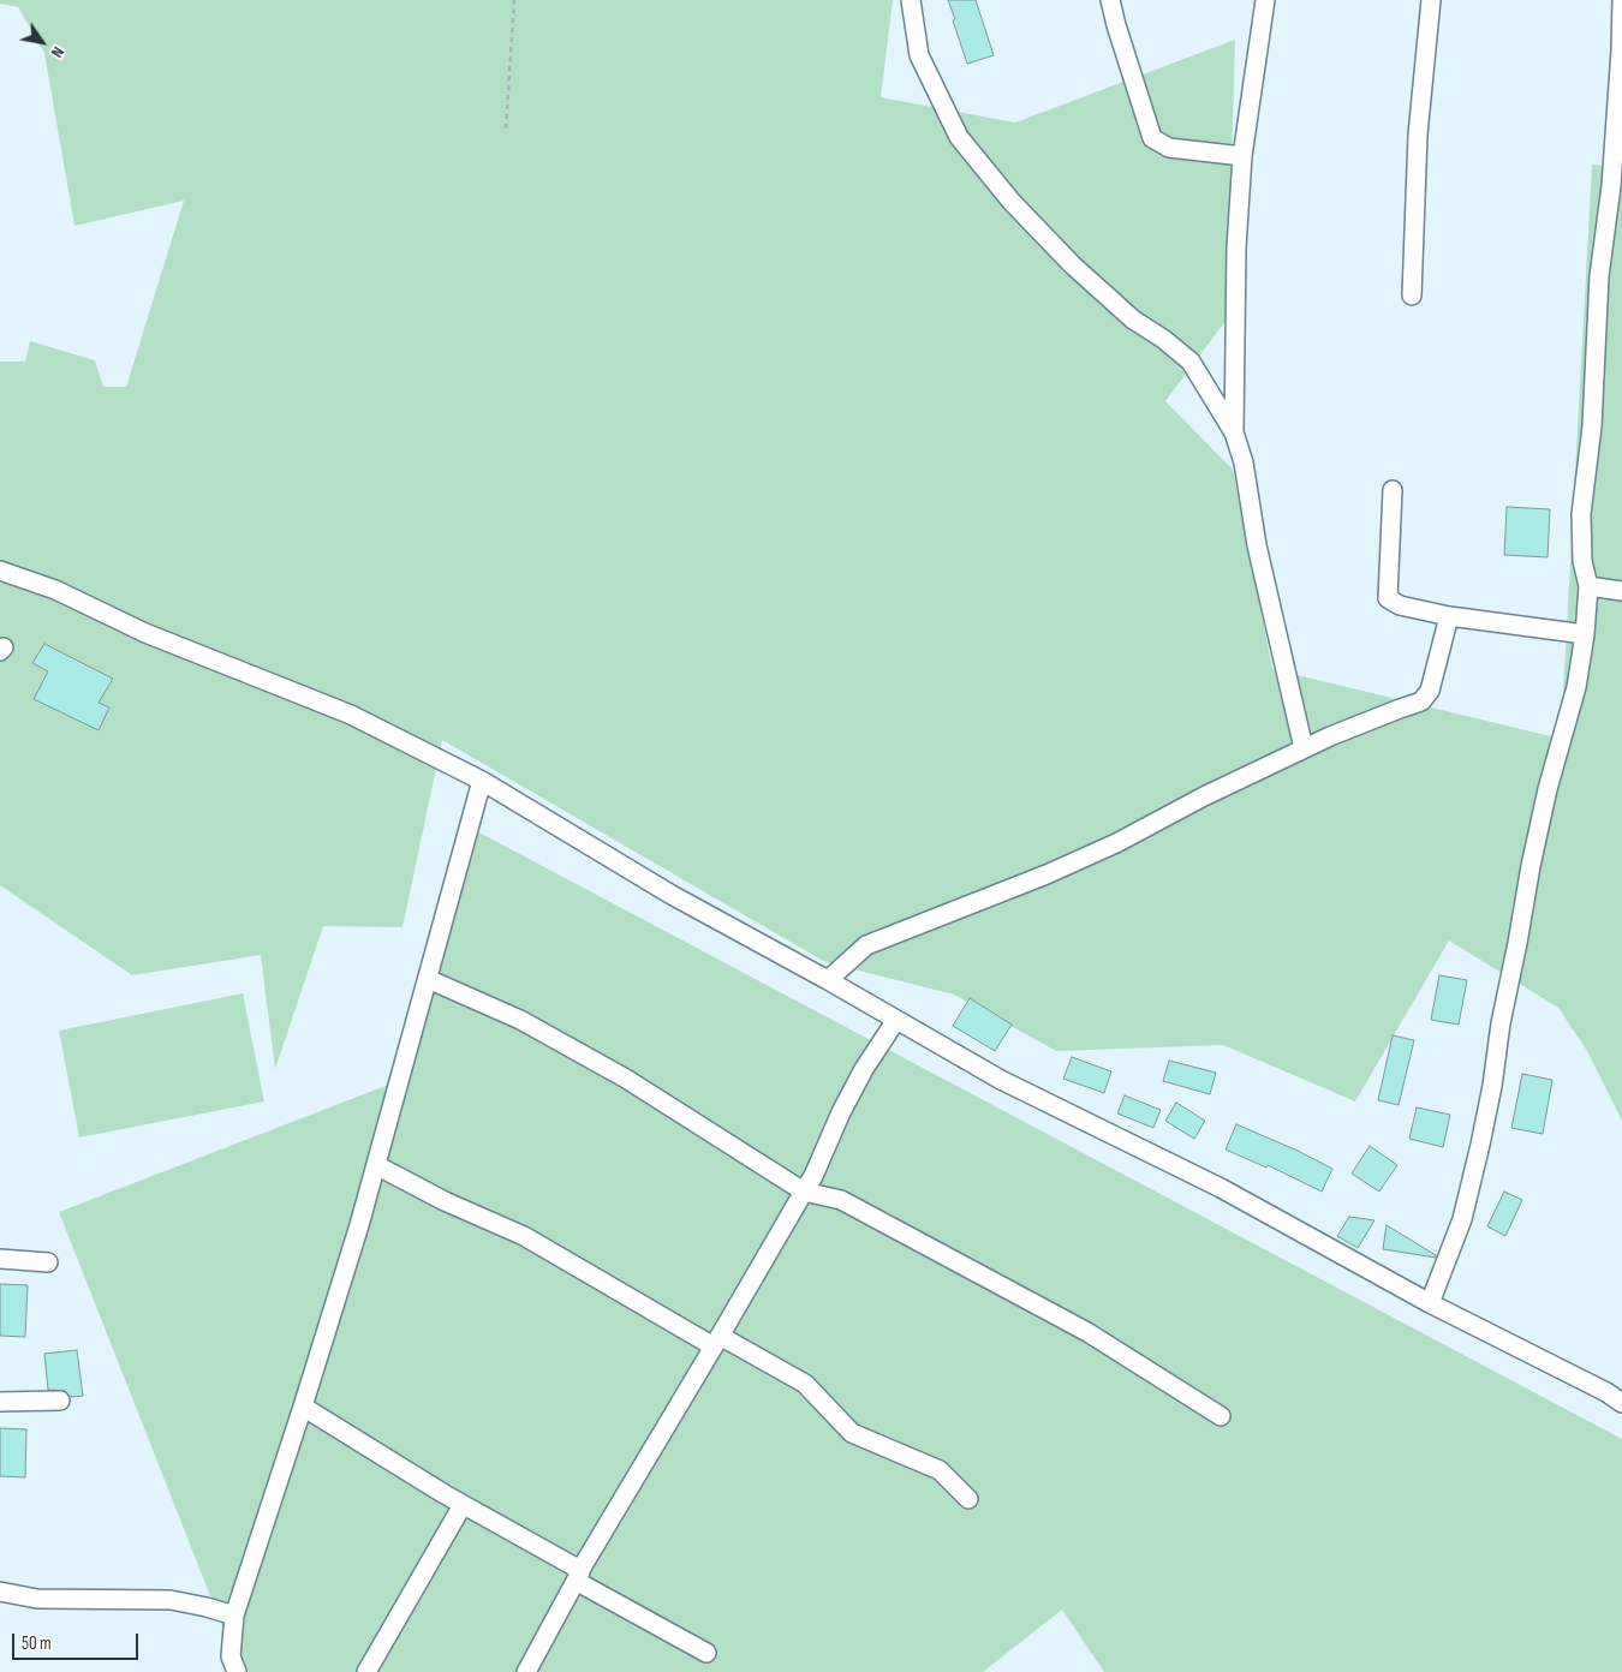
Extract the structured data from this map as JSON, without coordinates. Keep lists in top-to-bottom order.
{
  "scale_bar": "50 m",
  "north": "bottom right"
}
